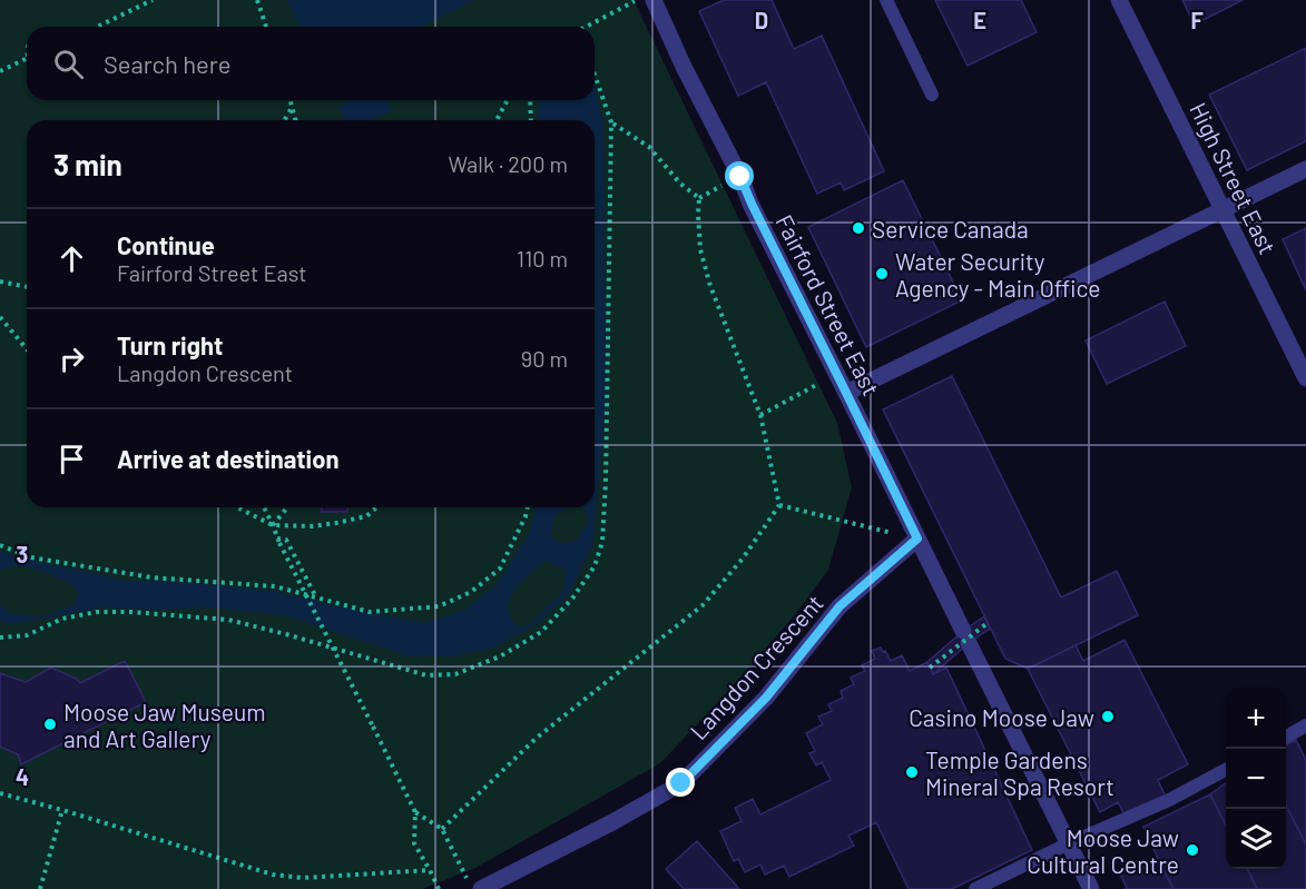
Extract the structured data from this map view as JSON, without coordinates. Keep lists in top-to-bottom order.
{
  "streets": {
    "street": ["High Street East", "Fairford Street East", "Langdon Crescent"]
  },
  "crossings": [
    ["Fairford Street East", "Langdon Crescent"]
  ],
  "places": [
    "Service Canada",
    "Water Security Agency - Main Office",
    "Casino Moose Jaw",
    "Moose Jaw Museum and Art Gallery",
    "Temple Gardens Mineral Spa Resort",
    "Moose Jaw Cultural Centre"
  ],
  "page": {
    "search": "Search here",
    "heading": ["3 min", "Walk · 200 m"],
    "list": [
      ["Continue", "Fairford Street East", "110 m"],
      ["Turn right", "Langdon Crescent", "90 m"],
      "Arrive at destination"
    ],
    "map_buttons": ["+", "−"]
  },
  "grid": {
    "columns": ["D", "E", "F"],
    "rows": ["3", "4"]
  }
}
